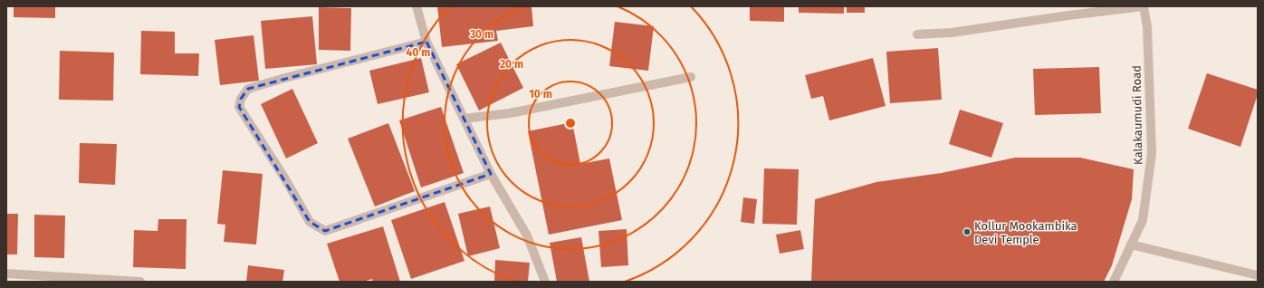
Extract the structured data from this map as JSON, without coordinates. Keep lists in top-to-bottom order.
{
  "streets": {
    "street": ["Kalakaumudi Road"]
  },
  "places": ["Kollur Mookambika Devi Temple"],
  "rings": [
    "30 m",
    "40 m",
    "20 m",
    "10 m"
  ]
}
